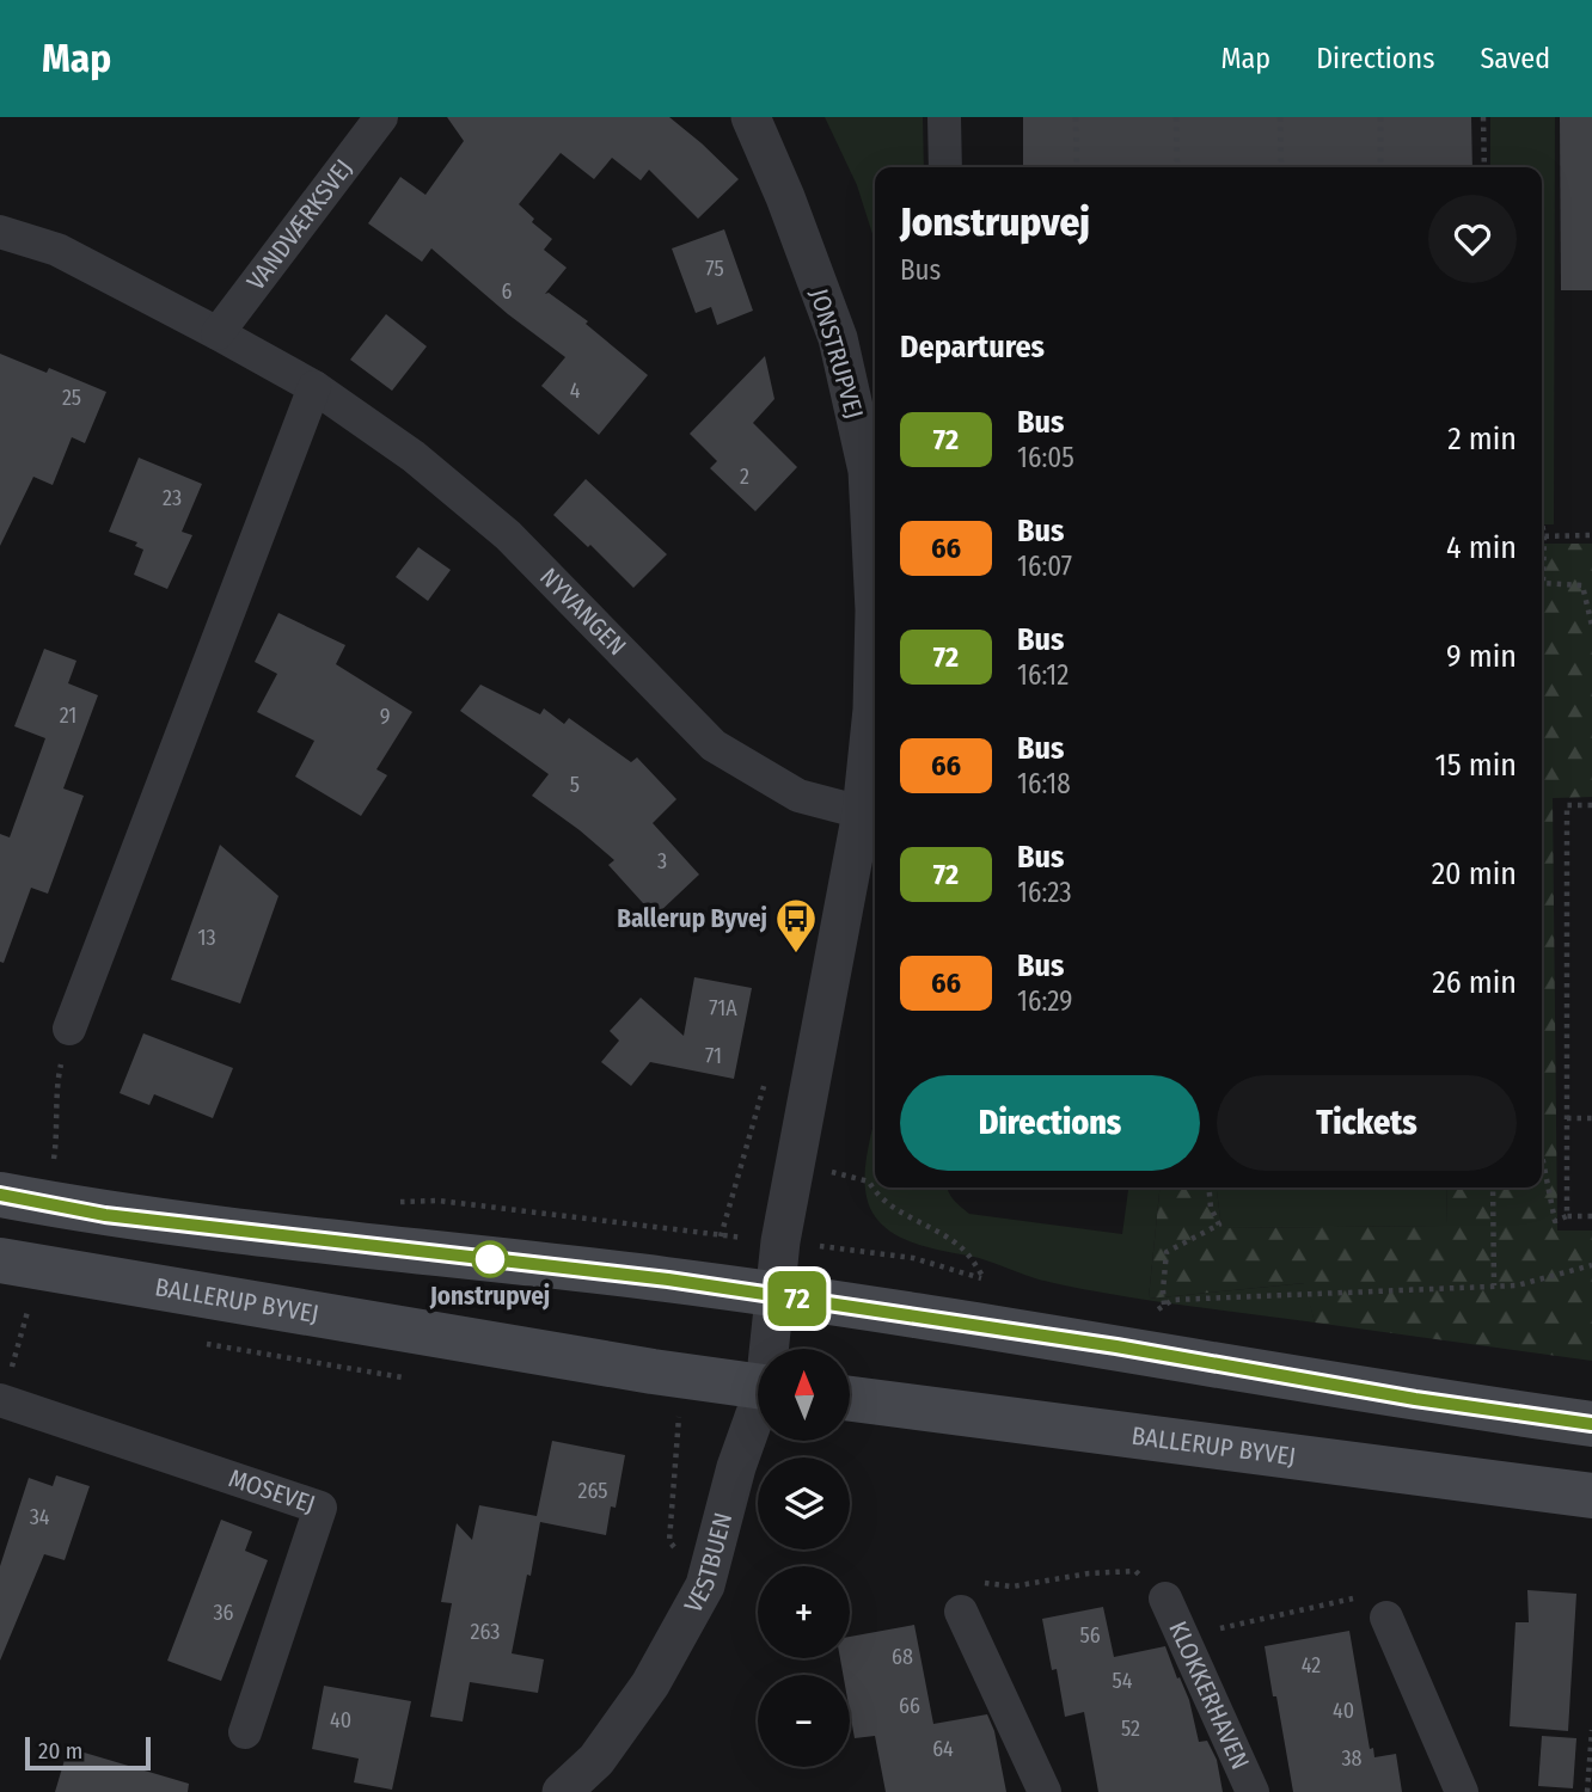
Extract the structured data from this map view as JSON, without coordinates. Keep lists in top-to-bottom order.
{
  "streets": {
    "main road": ["BALLERUP BYVEJ"],
    "street": [
      "VANDVÆRKSVEJ",
      "JONSTRUPVEJ",
      "NYVANGEN",
      "MOSEVEJ",
      "VESTBUEN",
      "KLOKKERHAVEN"
    ]
  },
  "crossings": [
    ["VANDVÆRKSVEJ", "NYVANGEN"],
    ["JONSTRUPVEJ", "NYVANGEN"],
    ["JONSTRUPVEJ", "VESTBUEN"]
  ],
  "places": {
    "bus stop": ["Ballerup Byvej"],
    "other": ["Jonstrupvej"]
  },
  "lines": ["bus line 72"],
  "house_numbers": [
    "75",
    "6",
    "4",
    "25",
    "2",
    "23",
    "21",
    "9",
    "5",
    "3",
    "13",
    "71A",
    "71",
    "265",
    "34",
    "36",
    "263",
    "56",
    "68",
    "42",
    "54",
    "66",
    "40",
    "40",
    "52",
    "64",
    "38"
  ],
  "scale_bar": "20 m",
  "north": "top",
  "page": {
    "header": "Map",
    "nav": ["Map", "Directions", "Saved"],
    "on_map": "72",
    "heading": [
      ["Jonstrupvej", "Bus"],
      "Departures"
    ],
    "list": [
      {
        "mark": "72",
        "name": "Bus",
        "note": "16:05",
        "value": "2 min"
      },
      {
        "mark": "66",
        "name": "Bus",
        "note": "16:07",
        "value": "4 min"
      },
      {
        "mark": "72",
        "name": "Bus",
        "note": "16:12",
        "value": "9 min"
      },
      {
        "mark": "66",
        "name": "Bus",
        "note": "16:18",
        "value": "15 min"
      },
      {
        "mark": "72",
        "name": "Bus",
        "note": "16:23",
        "value": "20 min"
      },
      {
        "mark": "66",
        "name": "Bus",
        "note": "16:29",
        "value": "26 min"
      }
    ],
    "buttons": ["Directions", "Tickets"],
    "map_buttons": ["+", "−"],
    "scale": "20 m"
  }
}
